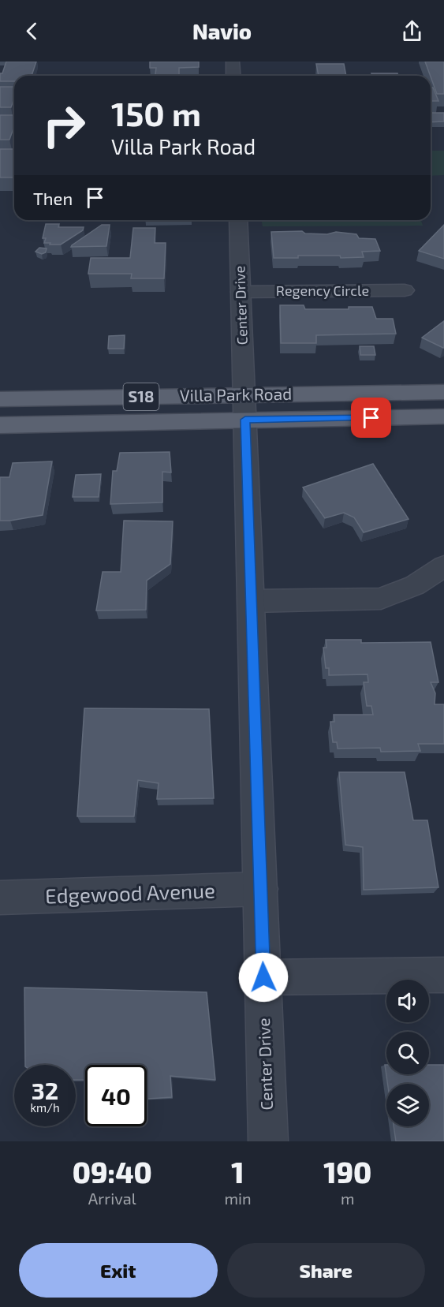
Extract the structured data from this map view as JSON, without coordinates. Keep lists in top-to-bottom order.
{
  "streets": {
    "main road": ["Villa Park Road", "S18"],
    "street": ["Regency Circle", "Center Drive", "Edgewood Avenue"]
  },
  "crossings": [
    ["Regency Circle", "Center Drive"],
    ["Center Drive", "Villa Park Road"],
    ["Center Drive", "Edgewood Avenue"]
  ],
  "page": {
    "header": "Navio",
    "turn": ["150 m", "Villa Park Road"],
    "then": "Then",
    "speed": "32 km/h",
    "limit": "40",
    "eta": [
      "09:40",
      "Arrival",
      "1",
      "min",
      "190",
      "m"
    ],
    "buttons": ["Exit", "Share"]
  }
}
